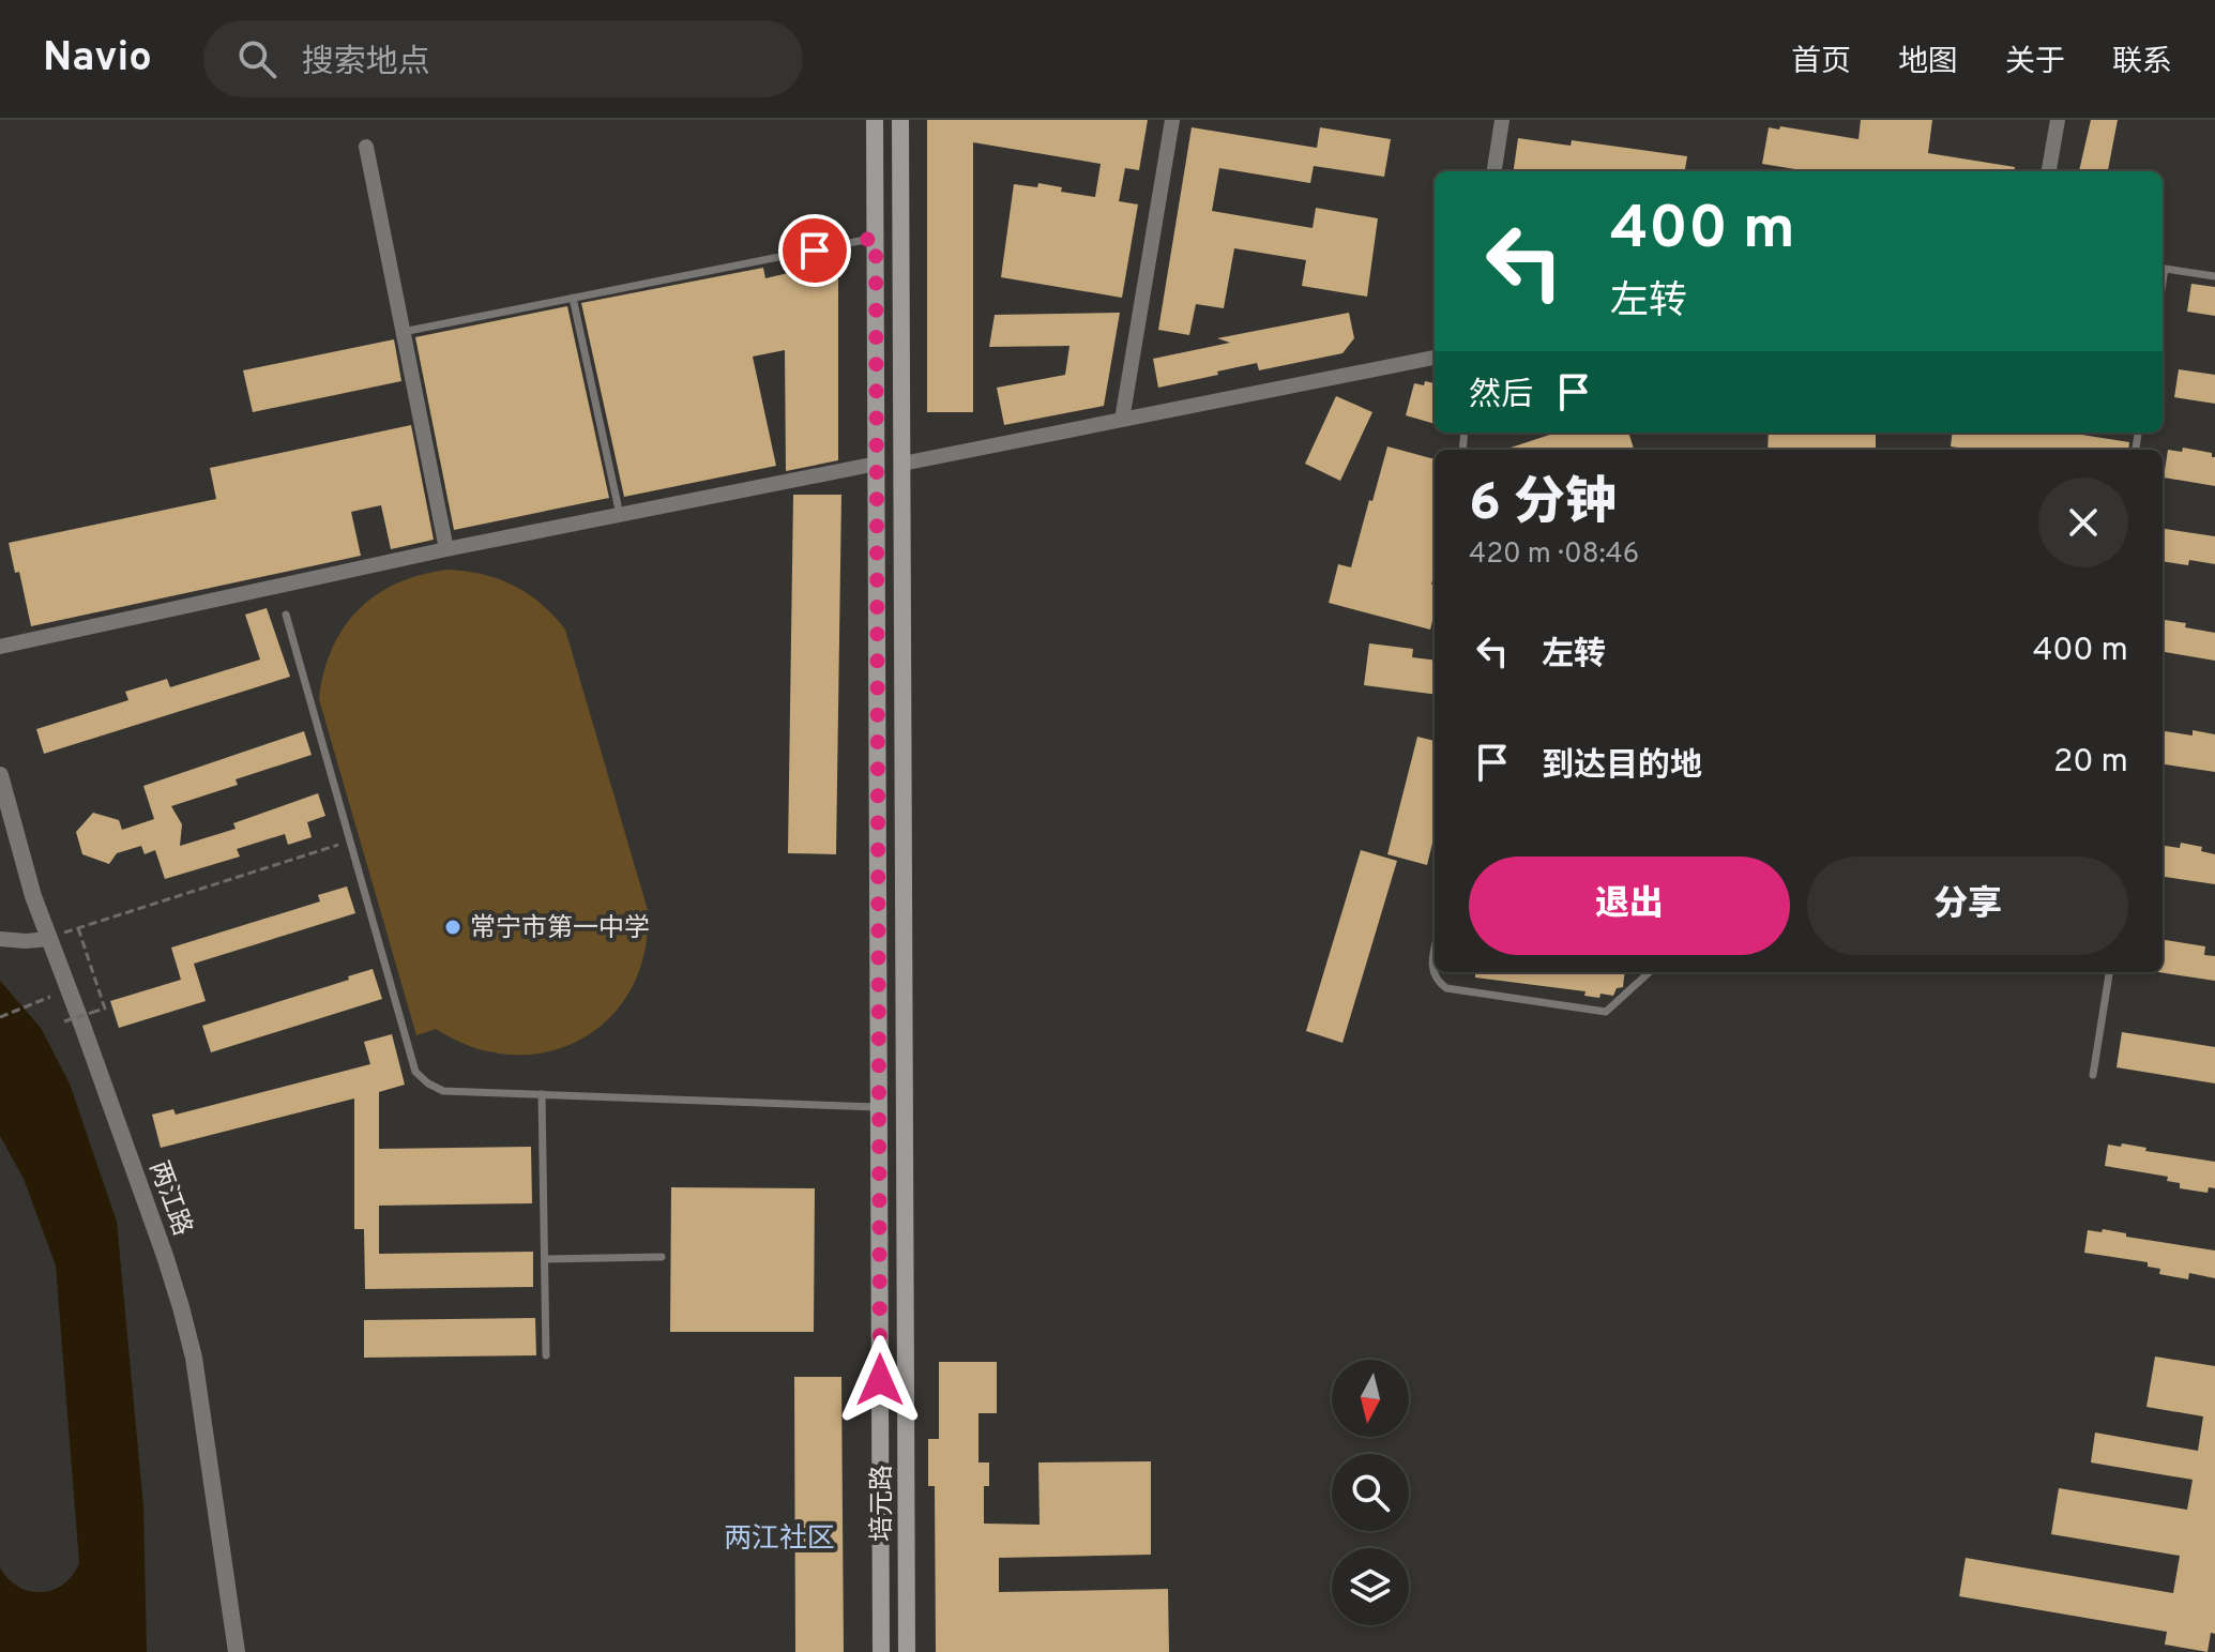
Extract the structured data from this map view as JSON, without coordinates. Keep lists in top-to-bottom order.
{
  "streets": {
    "main road": ["培元路"],
    "street": ["两江路"]
  },
  "districts": ["两江社区"],
  "places": ["常宁市第一中学"],
  "north": "bottom",
  "page": {
    "header": "Navio",
    "search": "搜索地点",
    "nav": [
      "首页",
      "地图",
      "关于",
      "联系"
    ],
    "turn": ["400 m", "左转"],
    "then": "然后",
    "heading": ["6 分钟", "420 m · 08:46"],
    "list": [
      {
        "name": "左转",
        "value": "400 m"
      },
      {
        "name": "到达目的地",
        "value": "20 m"
      }
    ],
    "buttons": ["退出", "分享"]
  }
}
